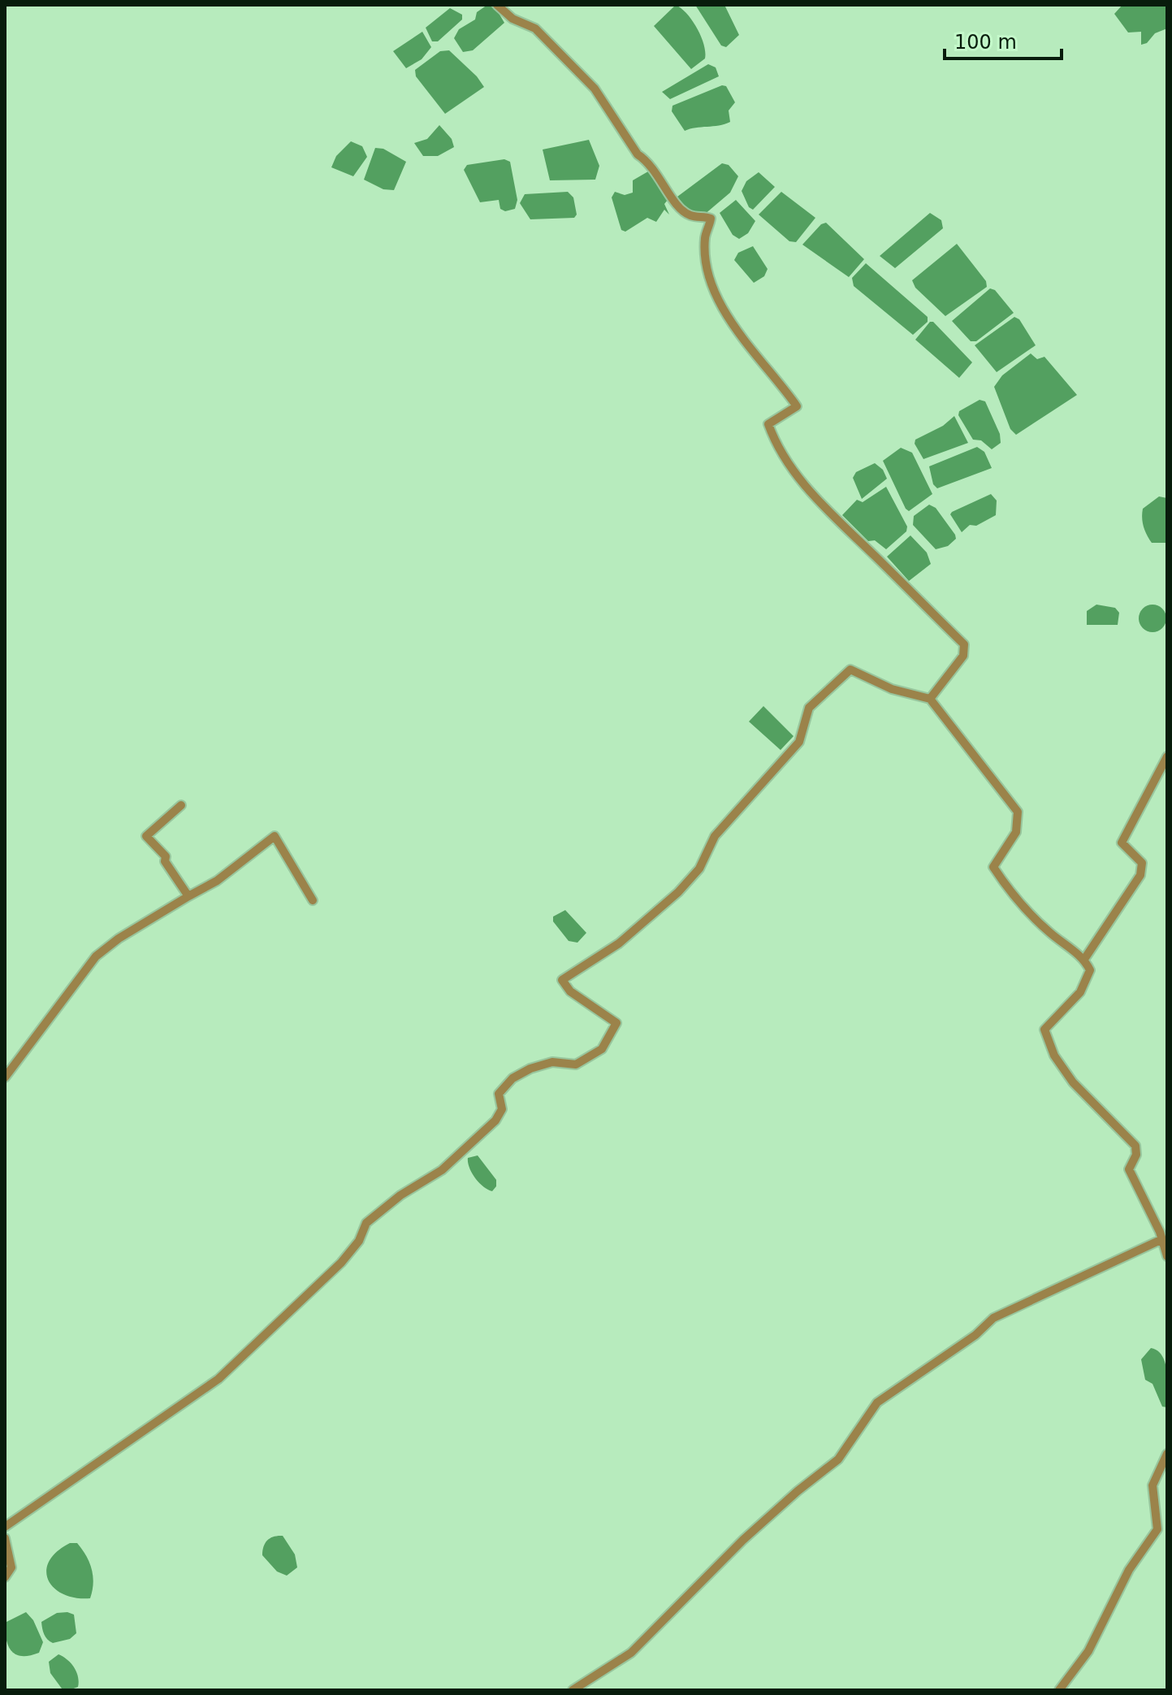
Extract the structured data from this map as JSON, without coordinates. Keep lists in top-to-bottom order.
{
  "scale_bar": "100 m"
}
